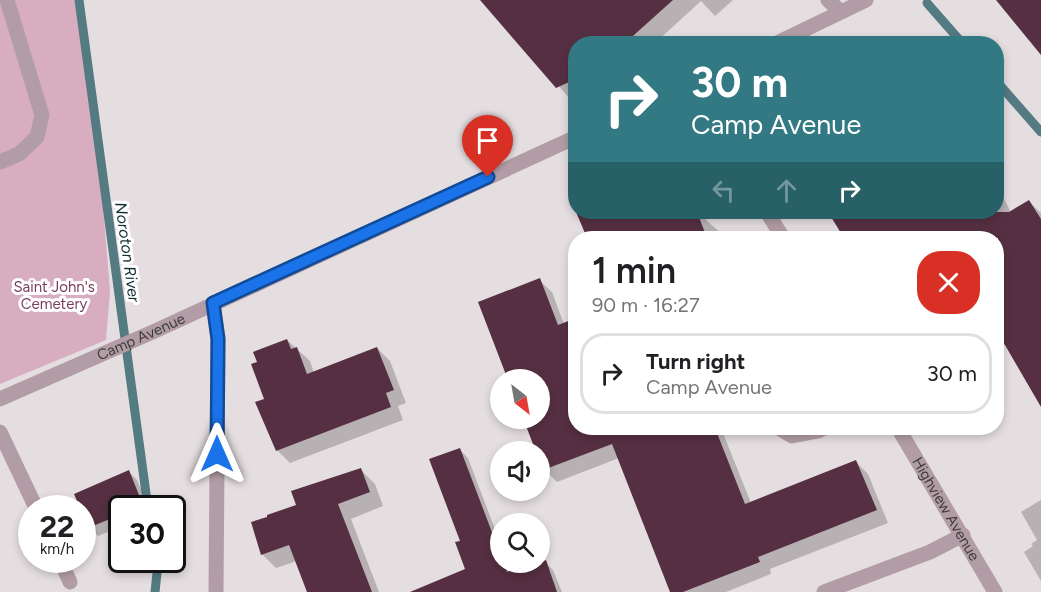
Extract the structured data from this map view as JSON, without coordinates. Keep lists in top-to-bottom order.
{
  "streets": {
    "street": ["Camp Avenue", "Highview Avenue"]
  },
  "water": ["Noroton River"],
  "parks": ["Saint John's Cemetery"],
  "north": "bottom right",
  "page": {
    "turn": ["30 m", "Camp Avenue"],
    "heading": ["1 min", "90 m · 16:27"],
    "list": [
      {
        "name": "Turn right",
        "note": "Camp Avenue",
        "value": "30 m"
      }
    ],
    "speed": "22 km/h",
    "limit": "30"
  }
}
